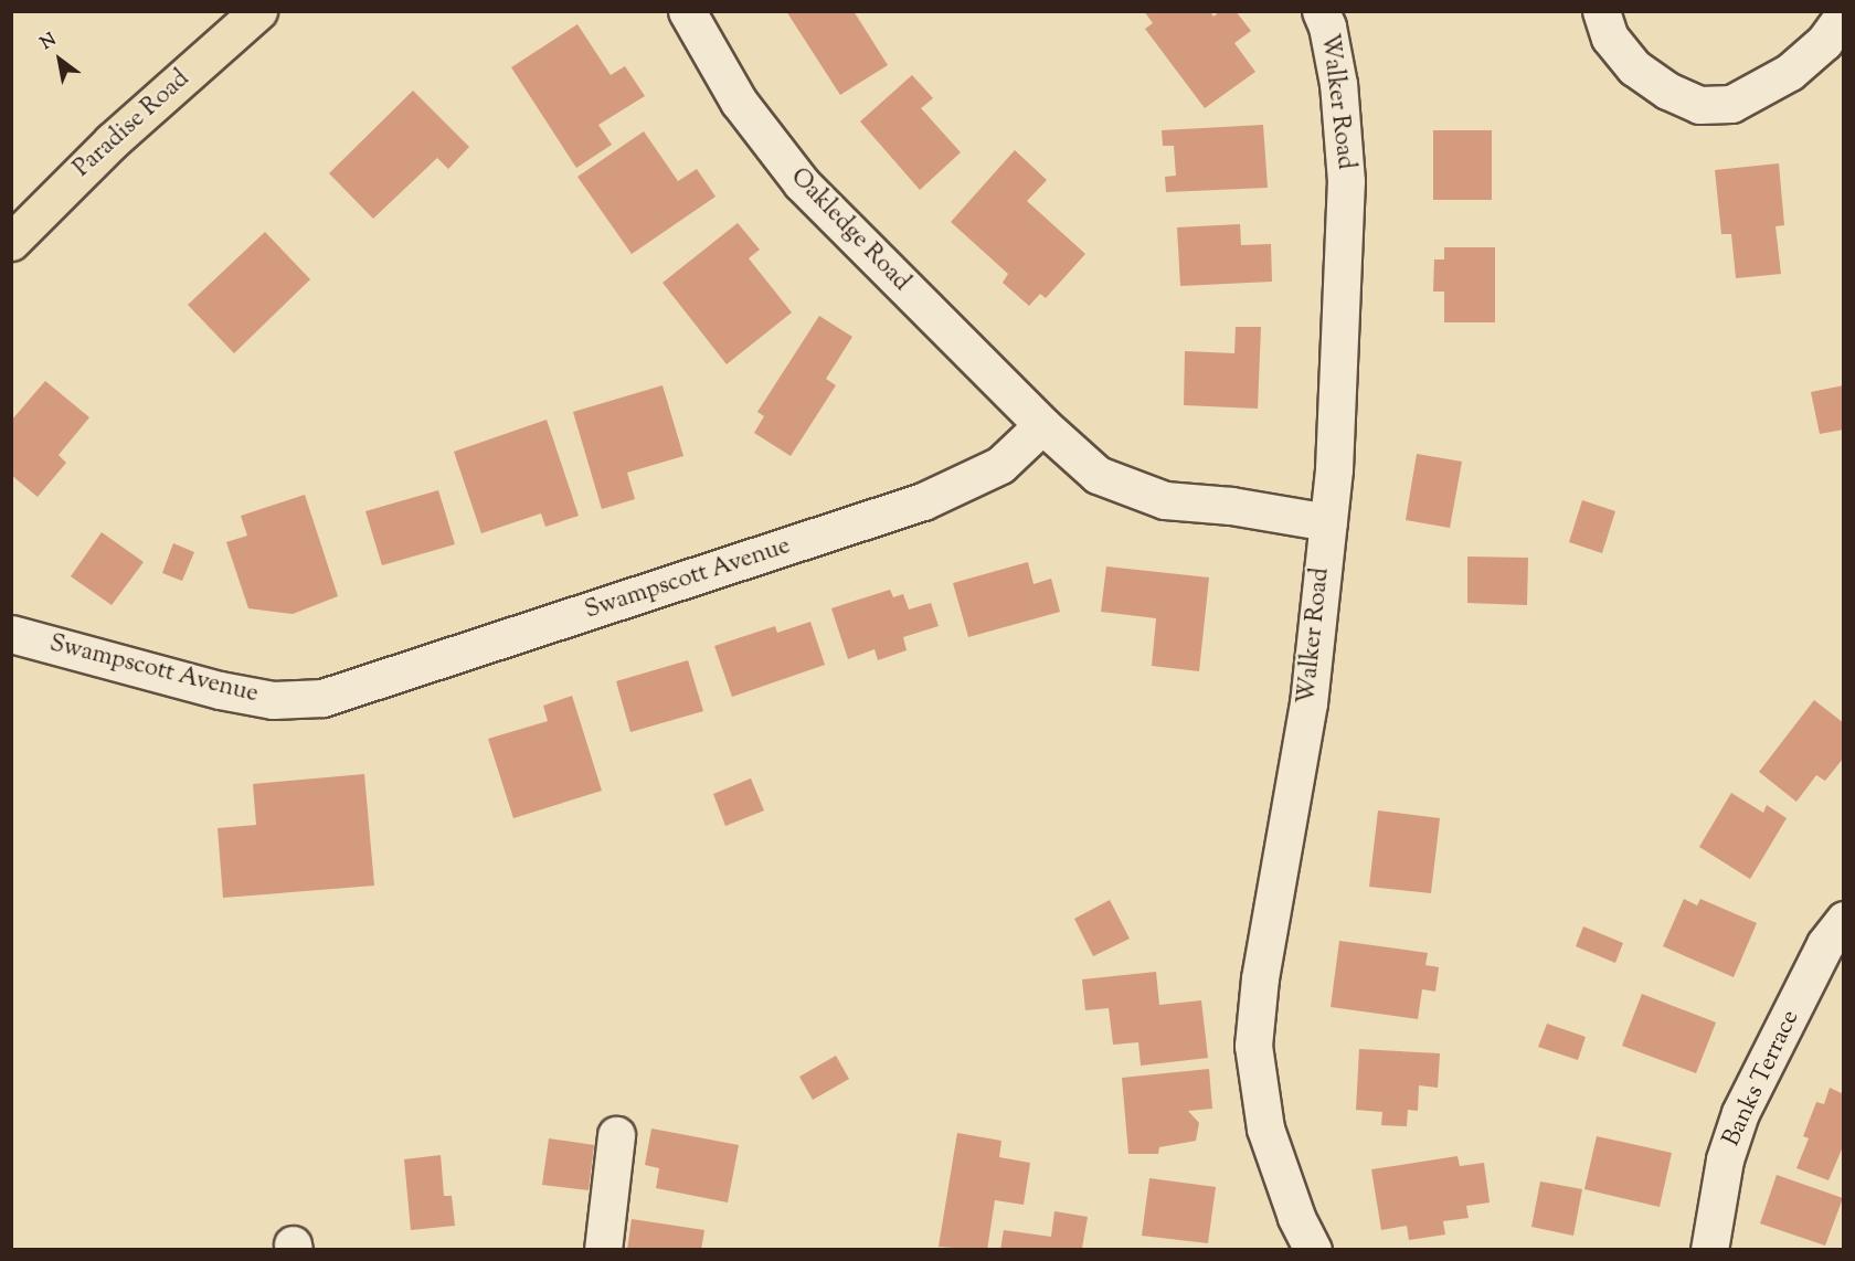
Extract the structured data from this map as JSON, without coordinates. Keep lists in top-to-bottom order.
{
  "streets": {
    "highway": ["Paradise Road"],
    "street": [
      "Walker Road",
      "Oakledge Road",
      "Swampscott Avenue",
      "Banks Terrace"
    ]
  },
  "crossings": [
    ["Oakledge Road", "Swampscott Avenue"]
  ],
  "north": "top left"
}
